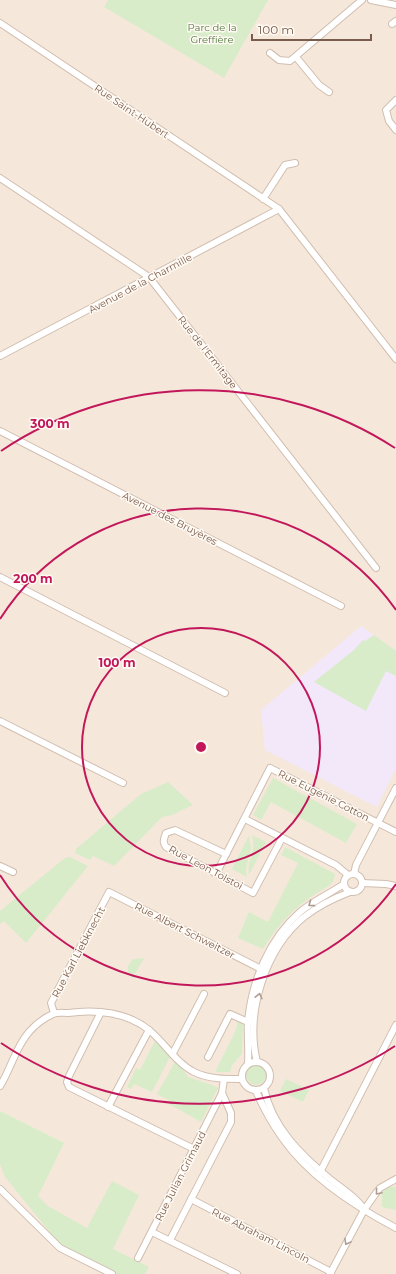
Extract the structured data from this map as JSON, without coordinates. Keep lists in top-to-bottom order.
{
  "streets": {
    "street": [
      "Rue Saint-Hubert",
      "Avenue de la Charmille",
      "Rue de l'Ermitage",
      "Avenue des Bruyères",
      "Rue Eugénie Cotton",
      "Rue Leon Tolstoi",
      "Rue Albert Schweitzer",
      "Rue Karl Liebknecht",
      "Rue Julian Grimaud",
      "Rue Abraham Lincoln"
    ]
  },
  "crossings": [
    ["Rue Saint-Hubert", "Avenue de la Charmille"],
    ["Avenue de la Charmille", "Rue de l'Ermitage"],
    ["Rue Albert Schweitzer", "Rue Karl Liebknecht"],
    ["Rue Julian Grimaud", "Rue Abraham Lincoln"]
  ],
  "parks": ["Parc de la Greffière"],
  "scale_bar": "100 m",
  "rings": ["300 m", "200 m", "100 m"]
}
